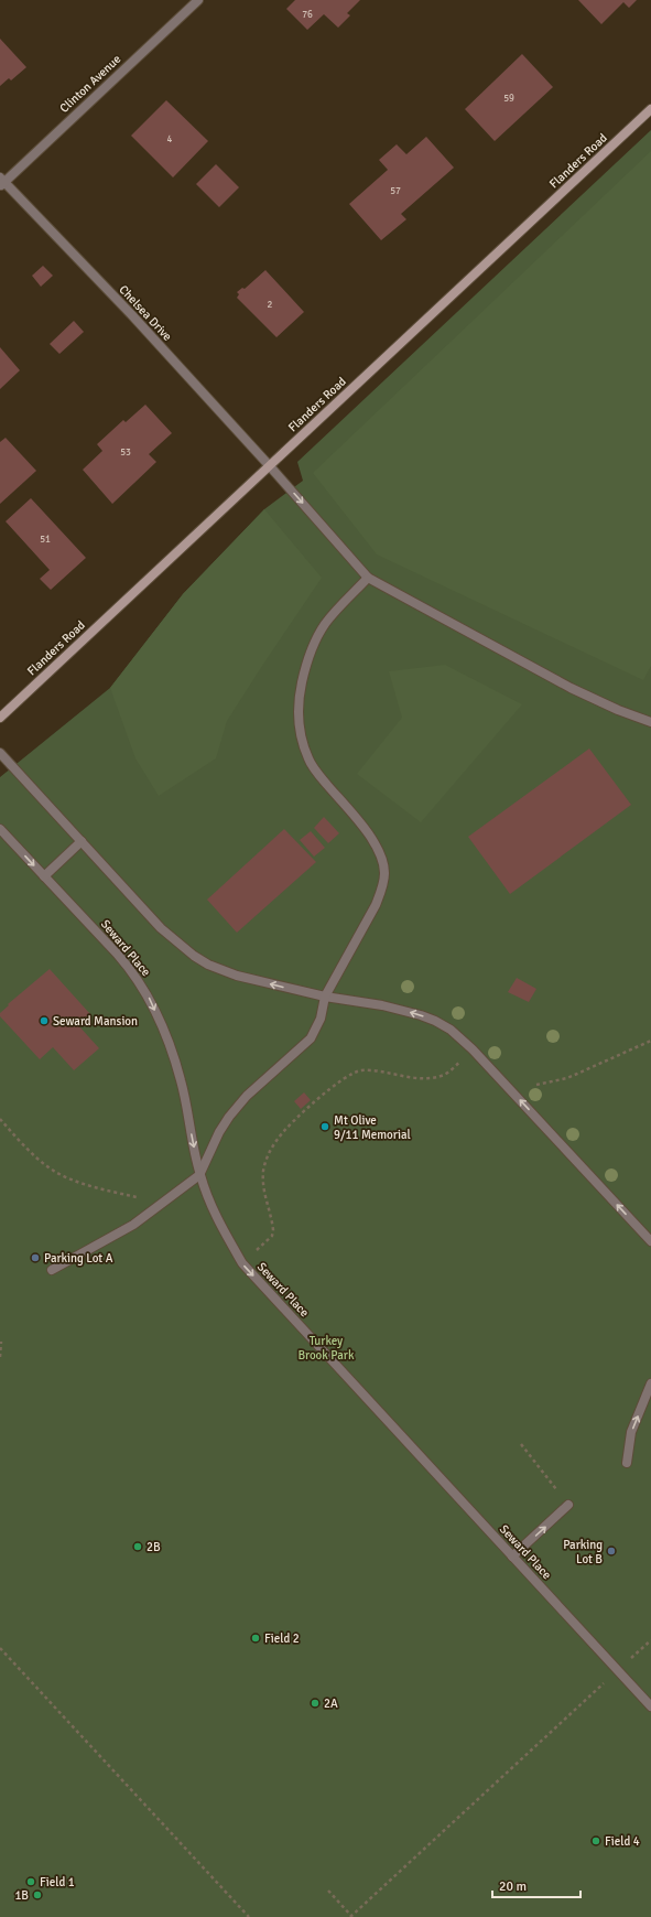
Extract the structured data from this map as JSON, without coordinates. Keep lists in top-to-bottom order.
{
  "streets": {
    "main road": ["Flanders Road"],
    "street": ["Clinton Avenue", "Chelsea Drive", "Seward Place"]
  },
  "crossings": [
    ["Clinton Avenue", "Chelsea Drive"],
    ["Flanders Road", "Chelsea Drive"]
  ],
  "one_way": ["Seward Place"],
  "parks": ["Turkey Brook Park"],
  "places": [
    "Seward Mansion",
    "Mt Olive 9/11 Memorial",
    "Parking Lot A",
    "2B",
    "Parking Lot B",
    "Field 2",
    "2A",
    "Field 4",
    "Field 1",
    "1B"
  ],
  "house_numbers": [
    "76",
    "59",
    "4",
    "57",
    "2",
    "53",
    "51"
  ],
  "scale_bar": "20 m"
}
